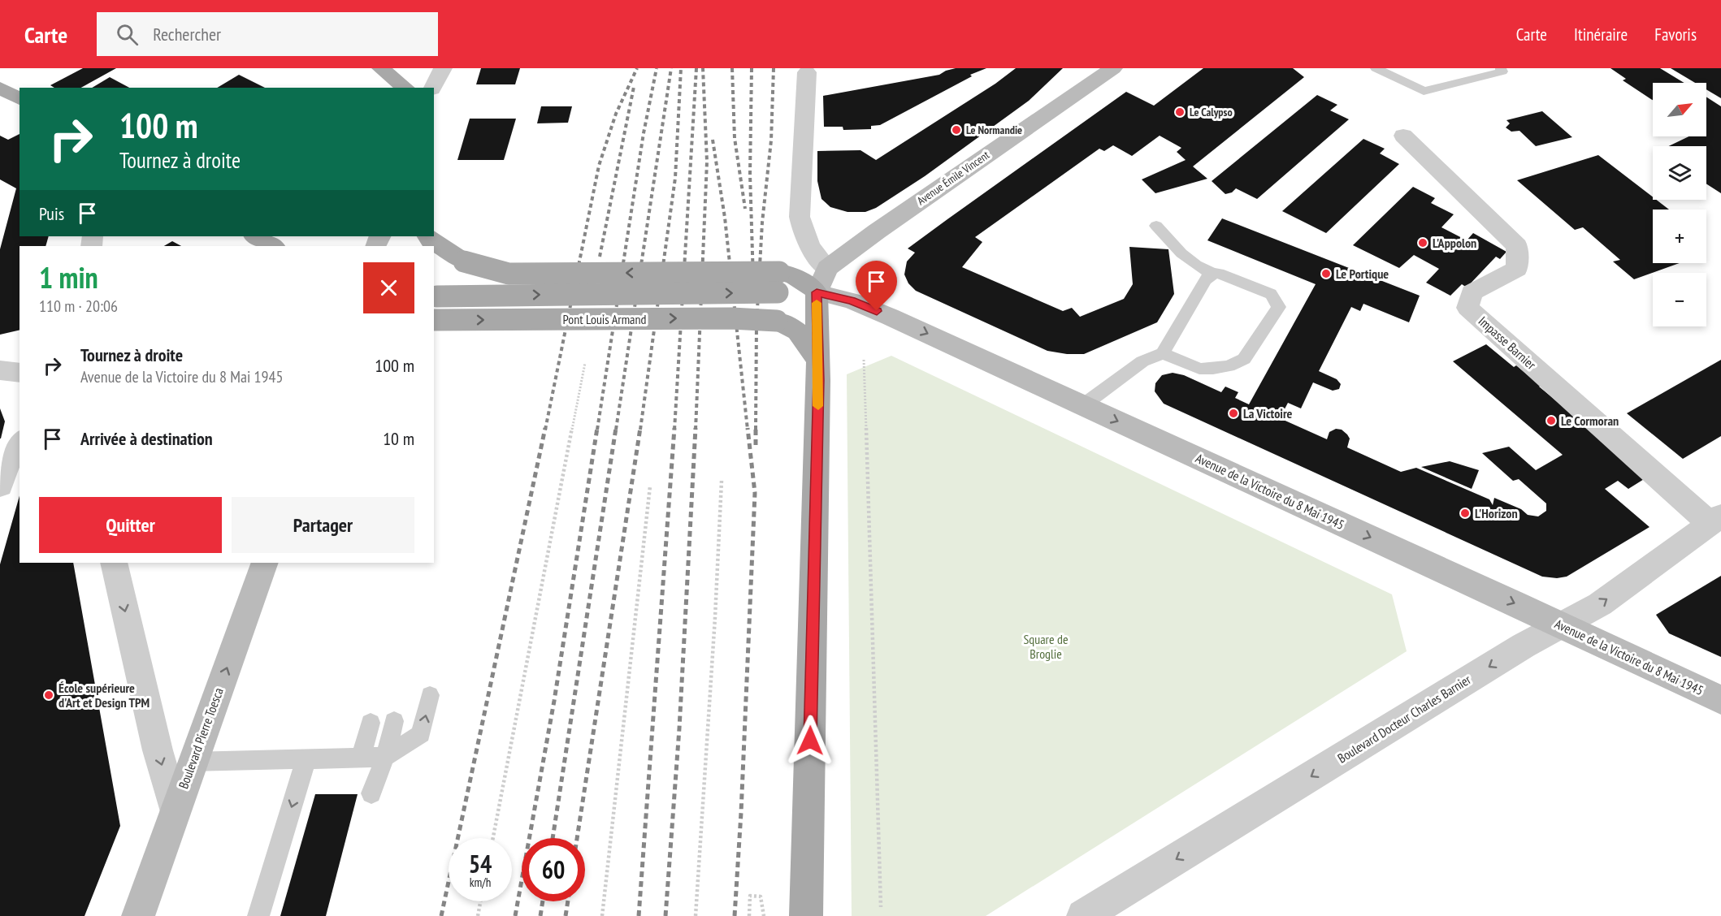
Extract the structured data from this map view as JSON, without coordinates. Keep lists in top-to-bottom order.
{
  "streets": {
    "main road": ["Pont Louis Armand"],
    "street": [
      "Avenue Émile Vincent",
      "Impasse Barnier",
      "Avenue de la Victoire du 8 Mai 1945",
      "Boulevard Docteur Charles Barnier",
      "Boulevard Pierre Toesca"
    ]
  },
  "crossings": [
    ["Impasse Barnier", "Boulevard Docteur Charles Barnier"],
    ["Avenue de la Victoire du 8 Mai 1945", "Boulevard Docteur Charles Barnier"]
  ],
  "one_way": ["Avenue de la Victoire du 8 Mai 1945", "Boulevard Pierre Toesca"],
  "parks": ["Square de Broglie"],
  "places": [
    "Le Calypso",
    "Le Normandie",
    "L'Appolon",
    "Le Portique",
    "La Victoire",
    "Le Cormoran",
    "L'Horizon",
    "École supérieure d'Art et Design TPM"
  ],
  "north": "top right",
  "page": {
    "header": "Carte",
    "search": "Rechercher",
    "nav": ["Carte", "Itinéraire", "Favoris"],
    "map_buttons": ["+", "−"],
    "turn": ["100 m", "Tournez à droite"],
    "then": "Puis",
    "heading": ["1 min", "110 m · 20:06"],
    "list": [
      {
        "name": "Tournez à droite",
        "note": "Avenue de la Victoire du 8 Mai 1945",
        "value": "100 m"
      },
      {
        "name": "Arrivée à destination",
        "value": "10 m"
      }
    ],
    "buttons": ["Quitter", "Partager"],
    "speed": "54 km/h",
    "limit": "60"
  }
}
